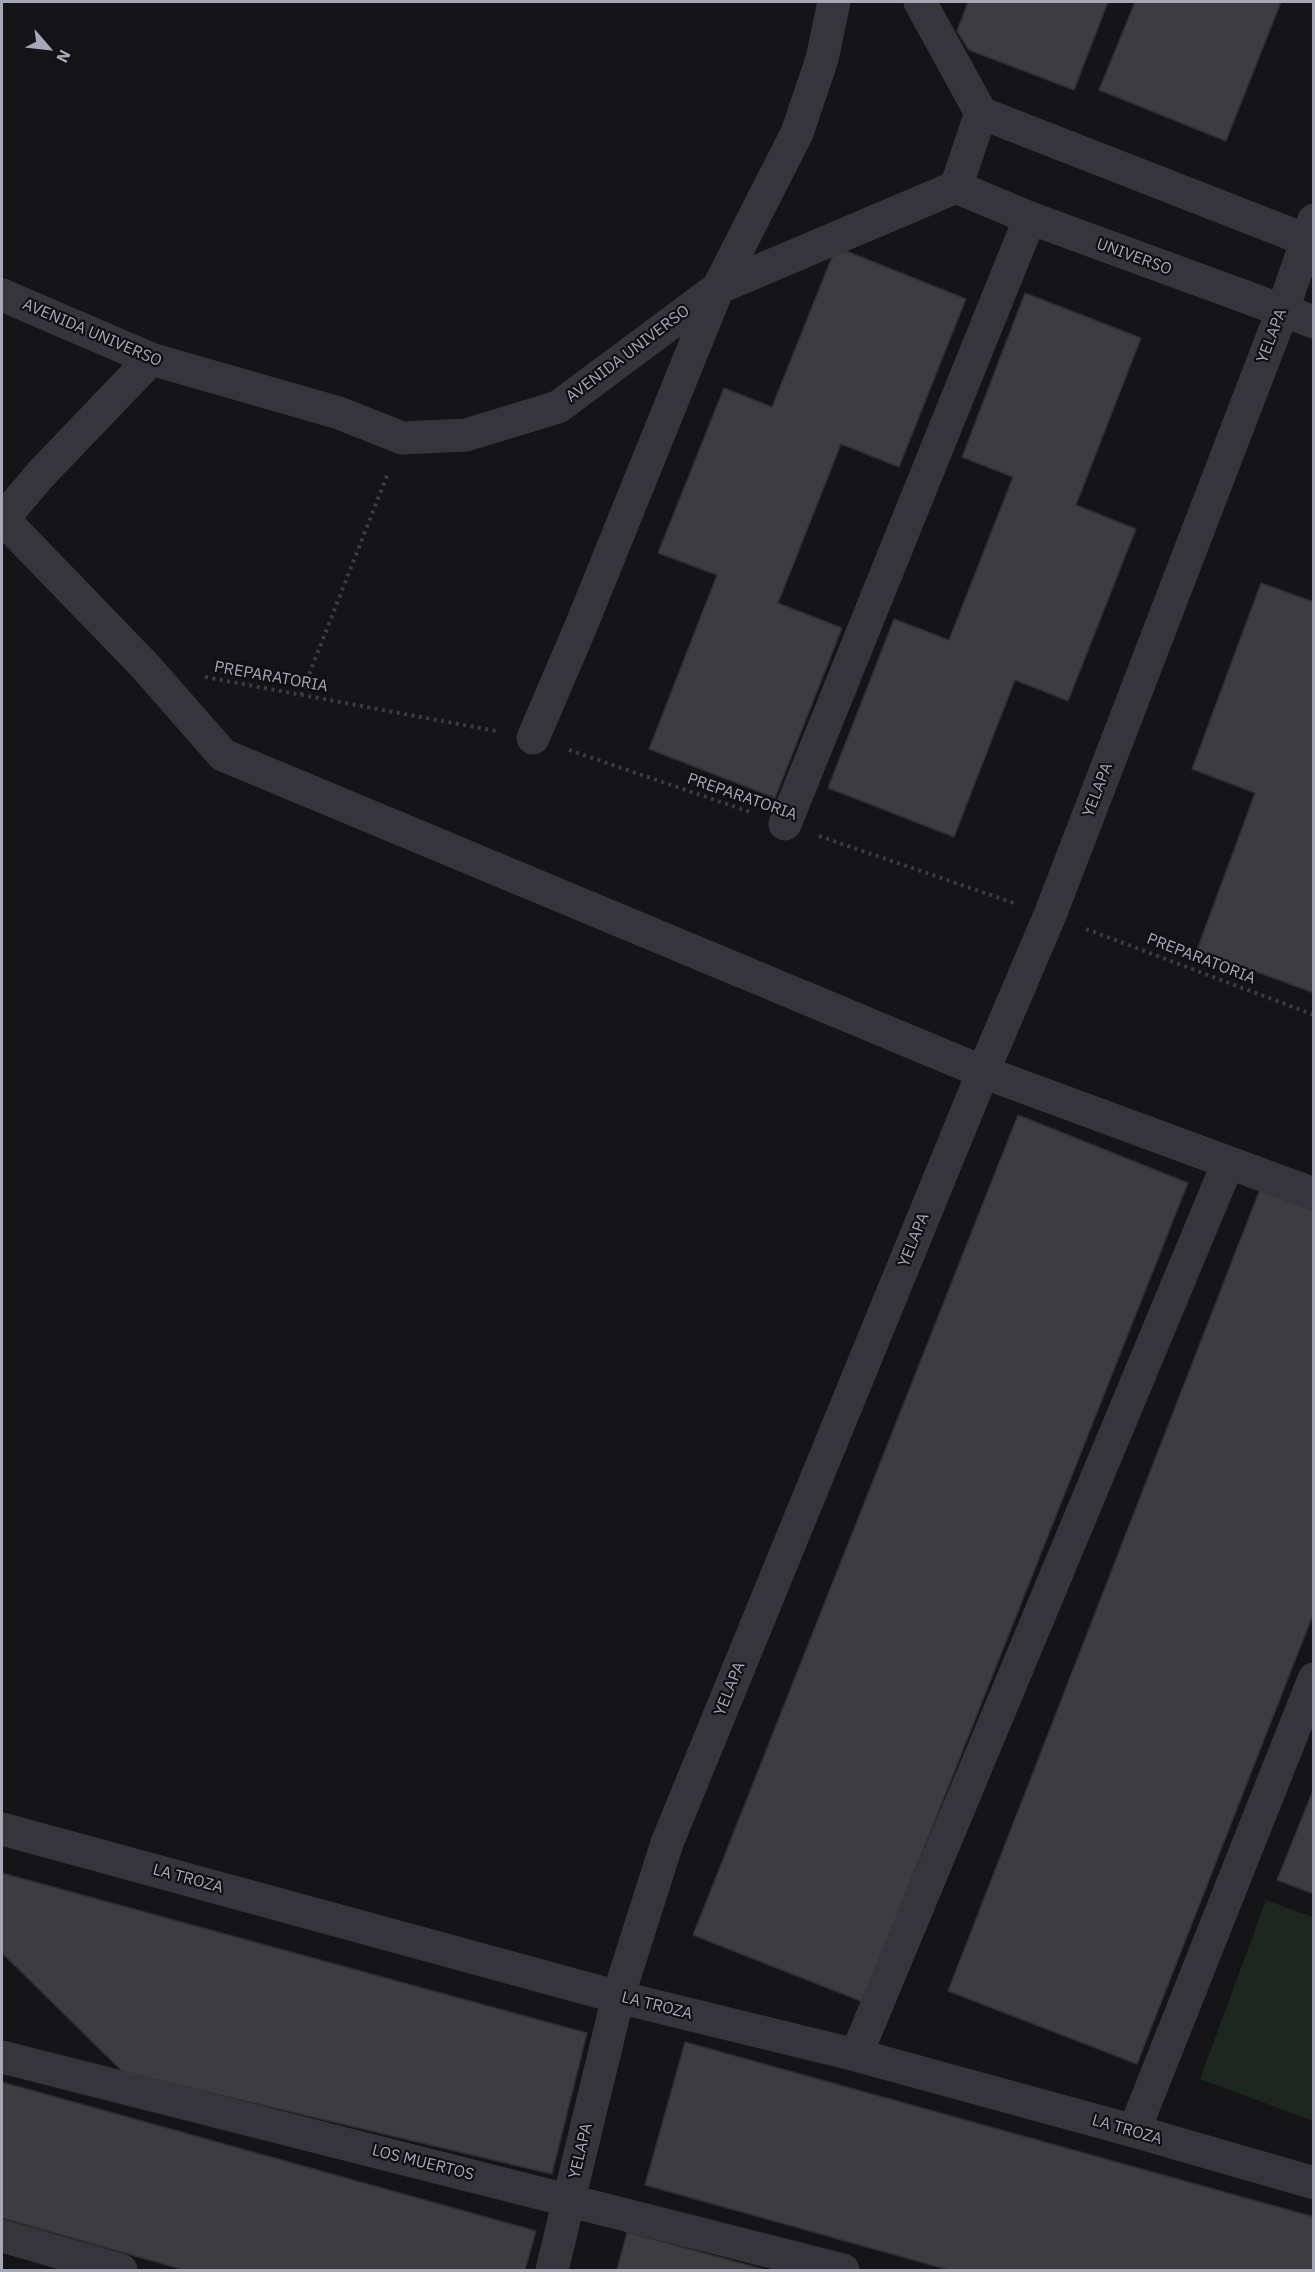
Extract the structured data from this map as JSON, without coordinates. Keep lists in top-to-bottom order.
{
  "streets": {
    "street": [
      "UNIVERSO",
      "AVENIDA UNIVERSO",
      "YELAPA",
      "LA TROZA",
      "LOS MUERTOS"
    ],
    "path": ["PREPARATORIA"]
  },
  "crossings": [
    ["UNIVERSO", "YELAPA"],
    ["YELAPA", "PREPARATORIA"],
    ["YELAPA", "LA TROZA"],
    ["YELAPA", "LOS MUERTOS"]
  ],
  "north": "bottom right"
}
